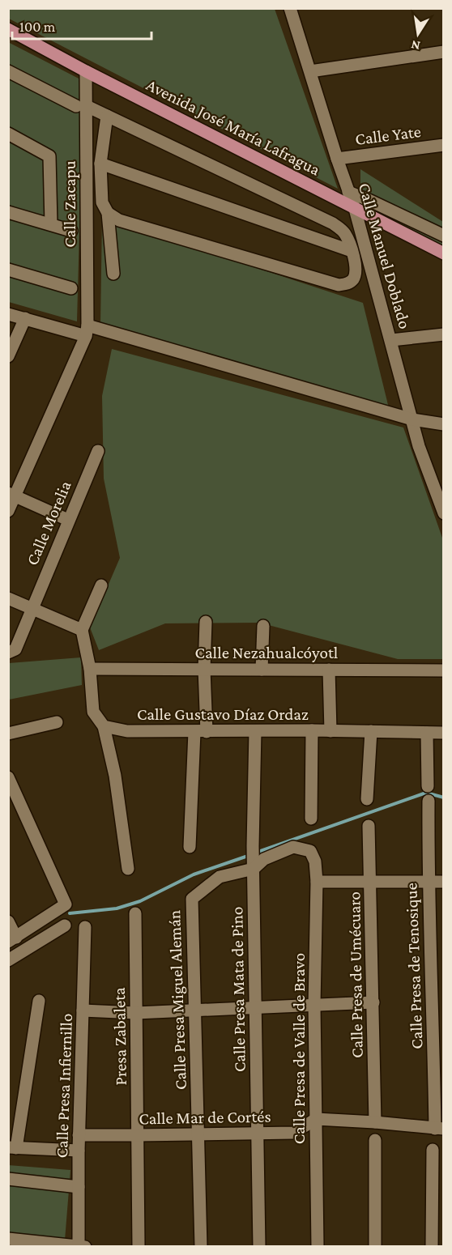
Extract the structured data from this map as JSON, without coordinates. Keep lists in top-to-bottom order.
{
  "streets": {
    "main road": ["Avenida José María Lafragua"],
    "street": [
      "Calle Yate",
      "Calle Zacapu",
      "Calle Manuel Doblado",
      "Calle Morelia",
      "Calle Nezahualcóyotl",
      "Calle Gustavo Díaz Ordaz",
      "Calle Presa de Tenosique",
      "Calle Presa de Umécuaro",
      "Calle Presa Mata de Pino",
      "Calle Presa Miguel Alemán",
      "Presa Zabaleta",
      "Calle Presa de Valle de Bravo",
      "Calle Presa Infiernillo",
      "Calle Mar de Cortés"
    ]
  },
  "crossings": [
    ["Avenida José María Lafragua", "Calle Zacapu"],
    ["Avenida José María Lafragua", "Calle Manuel Doblado"],
    ["Calle Yate", "Calle Manuel Doblado"],
    ["Calle Gustavo Díaz Ordaz", "Calle Presa Mata de Pino"],
    ["Calle Presa Mata de Pino", "Calle Presa Miguel Alemán"],
    ["Calle Presa Mata de Pino", "Calle Presa de Valle de Bravo"],
    ["Calle Presa Mata de Pino", "Calle Mar de Cortés"],
    ["Calle Presa Miguel Alemán", "Calle Presa de Valle de Bravo"],
    ["Calle Presa Miguel Alemán", "Calle Mar de Cortés"],
    ["Presa Zabaleta", "Calle Mar de Cortés"],
    ["Calle Presa de Valle de Bravo", "Calle Mar de Cortés"],
    ["Calle Presa Infiernillo", "Calle Mar de Cortés"]
  ],
  "scale_bar": "100 m",
  "north": "bottom"
}
